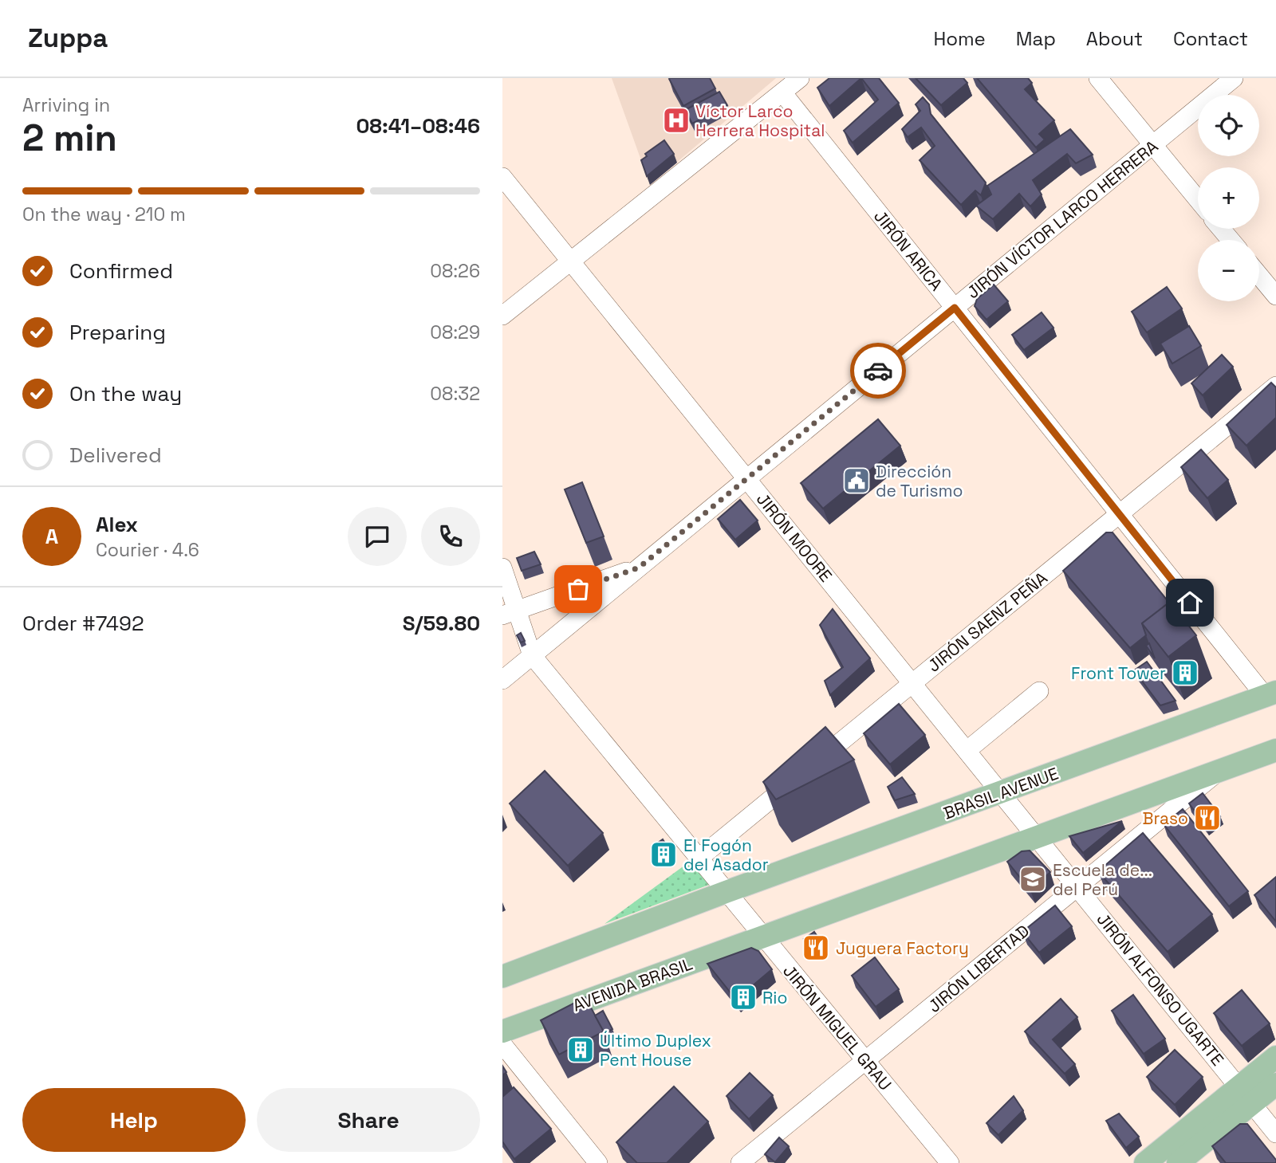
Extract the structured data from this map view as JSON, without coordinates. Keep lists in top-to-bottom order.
{
  "streets": {
    "main road": ["BRASIL AVENUE", "AVENIDA BRASIL"],
    "street": [
      "JIRÓN VÍCTOR LARCO HERRERA",
      "JIRÓN ARICA",
      "JIRÓN MOORE",
      "JIRÓN SAENZ PEÑA",
      "JIRÓN LIBERTAD",
      "JIRÓN ALFONSO UGARTE",
      "JIRÓN MIGUEL GRAU"
    ]
  },
  "crossings": [
    ["JIRÓN VÍCTOR LARCO HERRERA", "JIRÓN ARICA"],
    ["JIRÓN VÍCTOR LARCO HERRERA", "JIRÓN MOORE"],
    ["JIRÓN VÍCTOR LARCO HERRERA", "JIRÓN MIGUEL GRAU"],
    ["JIRÓN ARICA", "JIRÓN SAENZ PEÑA"],
    ["JIRÓN ARICA", "BRASIL AVENUE"],
    ["JIRÓN MOORE", "JIRÓN SAENZ PEÑA"],
    ["JIRÓN MOORE", "BRASIL AVENUE"],
    ["JIRÓN MOORE", "JIRÓN ALFONSO UGARTE"],
    ["JIRÓN SAENZ PEÑA", "JIRÓN MIGUEL GRAU"],
    ["BRASIL AVENUE", "JIRÓN ALFONSO UGARTE"],
    ["BRASIL AVENUE", "JIRÓN MIGUEL GRAU"],
    ["JIRÓN LIBERTAD", "JIRÓN ALFONSO UGARTE"],
    ["JIRÓN LIBERTAD", "JIRÓN MIGUEL GRAU"],
    ["AVENIDA BRASIL", "JIRÓN MIGUEL GRAU"]
  ],
  "places": {
    "hospital": ["Víctor Larco Herrera Hospital"],
    "public building": ["Dirección de Turismo"],
    "building": [
      "Front Tower",
      "El Fogón del Asador",
      "Rio",
      "Último Duplex Pent House"
    ],
    "restaurant": ["Braso", "Juguera Factory"],
    "school or university": ["Escuela de... del Perú"]
  },
  "page": {
    "header": "Zuppa",
    "nav": [
      "Home",
      "Map",
      "About",
      "Contact"
    ],
    "heading": ["2 min", "Arriving in", "08:41–08:46"],
    "panel": [
      "Alex",
      "Courier · 4.6",
      "Order #7492",
      "S/59.80"
    ],
    "map_buttons": ["+", "−"],
    "bar": "On the way · 210 m",
    "list": [
      ["Confirmed", "08:26"],
      ["Preparing", "08:29"],
      ["On the way", "08:32"],
      "Delivered"
    ],
    "round": "A",
    "buttons": ["Help", "Share"]
  }
}
